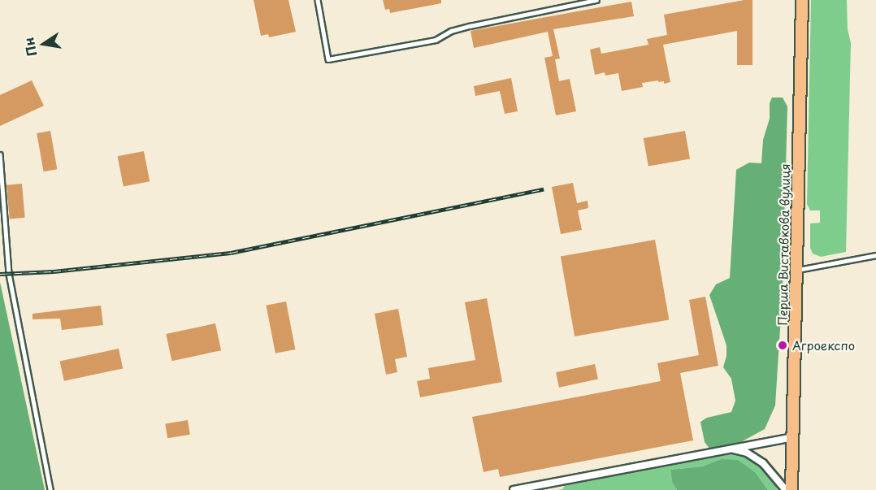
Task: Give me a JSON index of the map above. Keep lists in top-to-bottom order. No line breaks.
{"streets":{"main road":["Перша Виставкова вулиця"]},"places":["Агроекспо"],"north":"left"}
